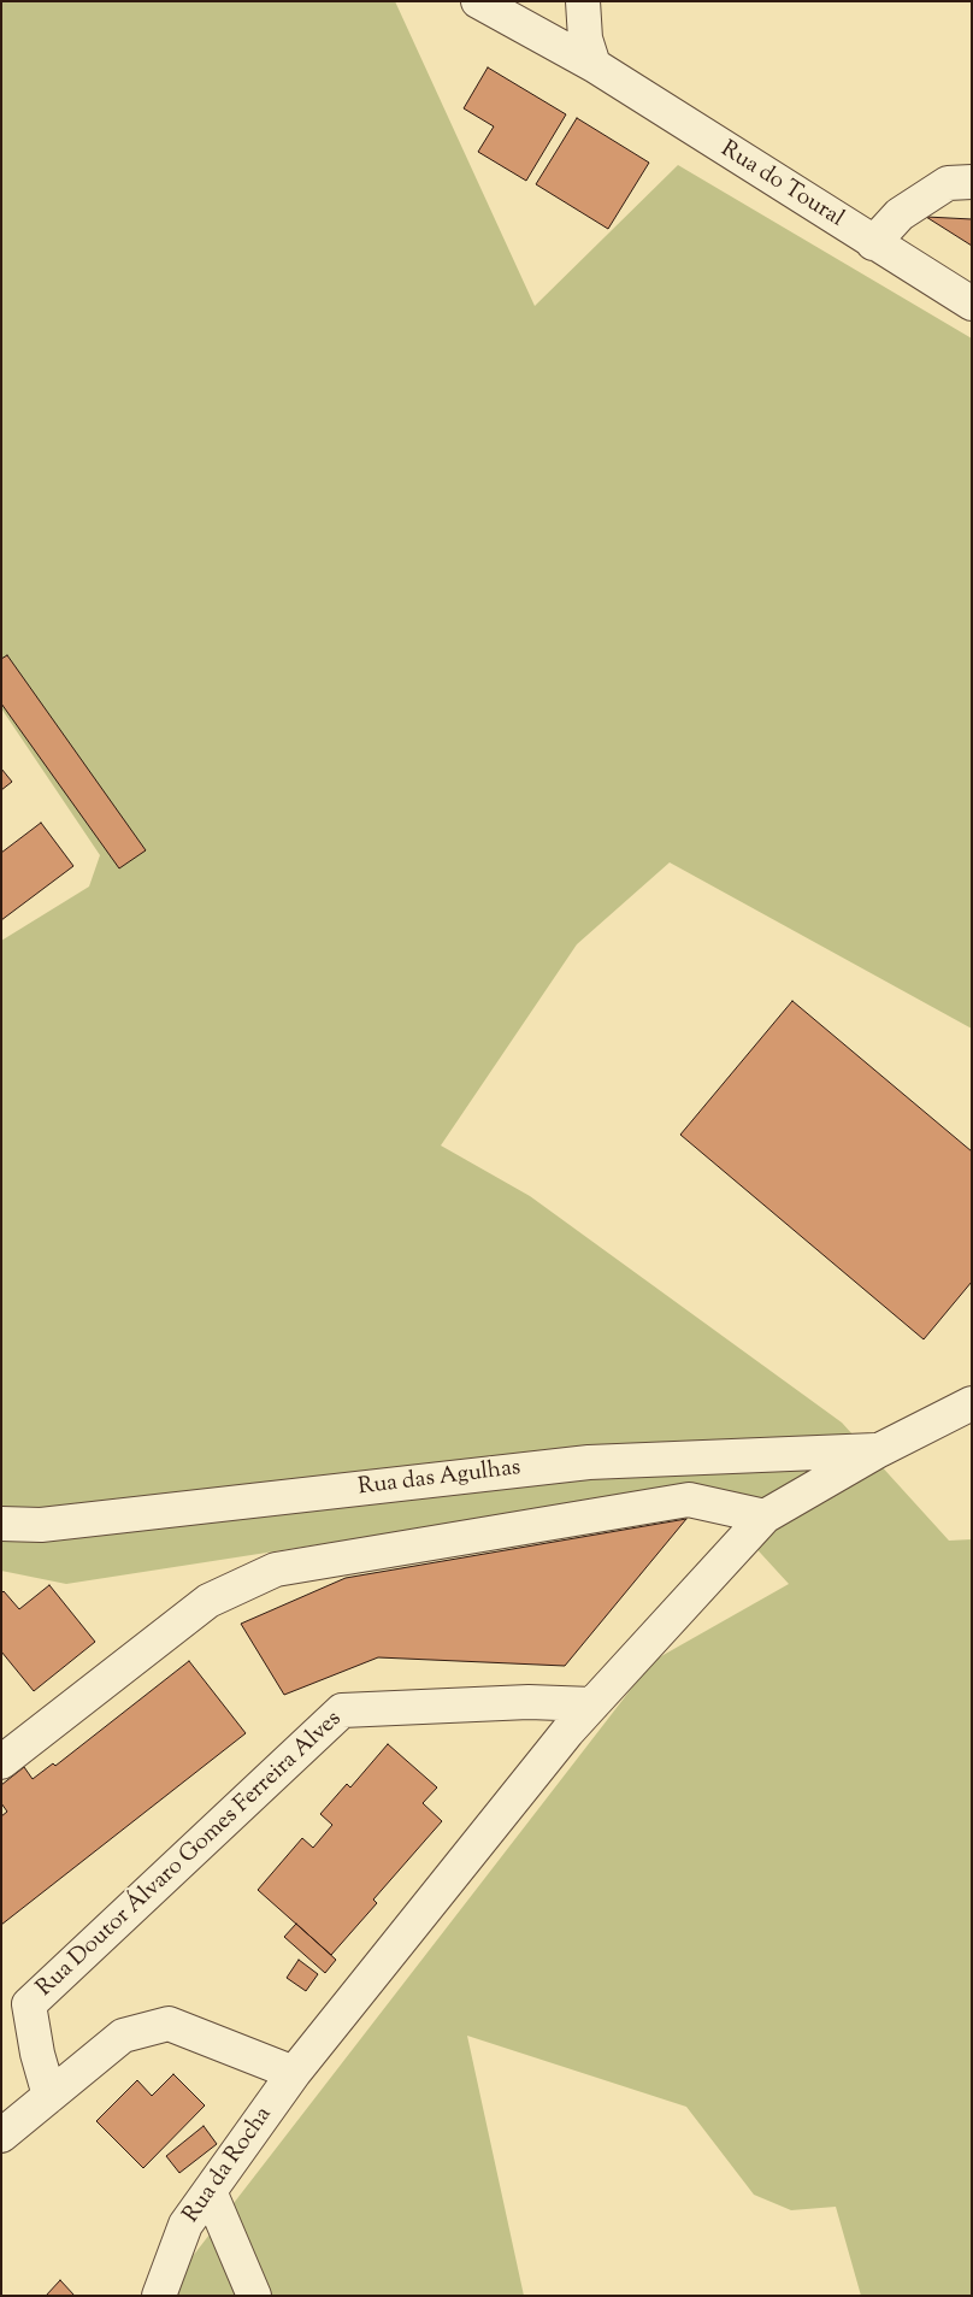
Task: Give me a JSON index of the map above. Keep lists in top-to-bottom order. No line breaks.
{"streets":{"street":["Rua do Toural","Rua das Agulhas","Rua Doutor Álvaro Gomes Ferreira Alves","Rua da Rocha"]}}
